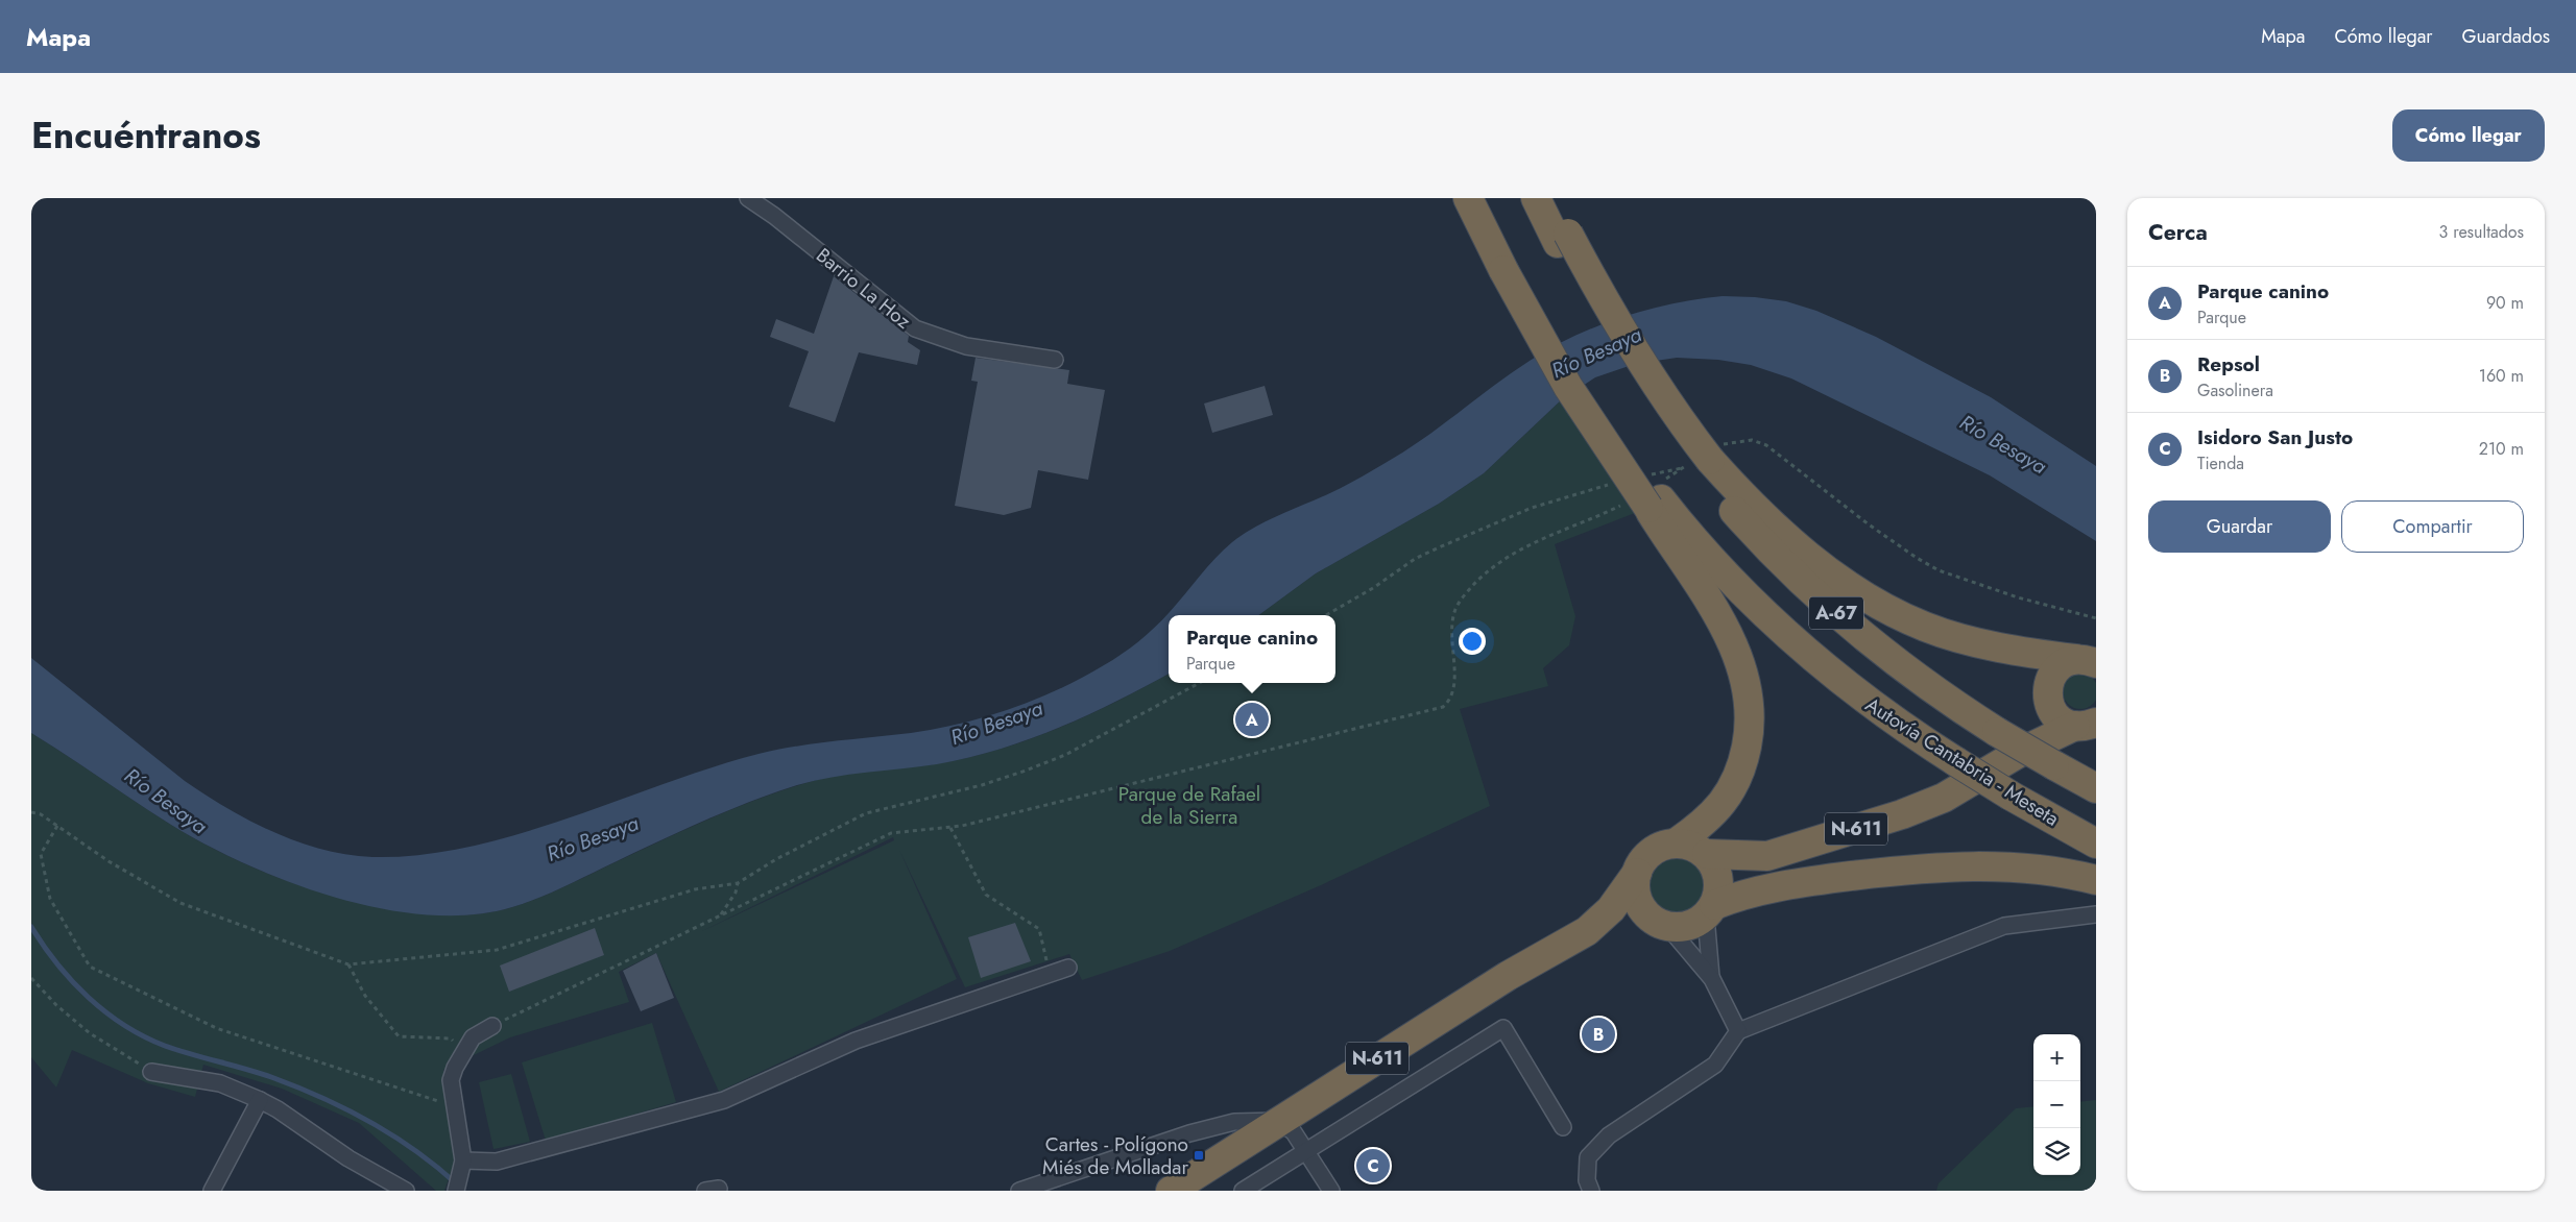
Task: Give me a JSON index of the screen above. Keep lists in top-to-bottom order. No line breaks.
{"streets":{"highway":["A-67","Autovía Cantabria - Meseta","N-611"],"street":["Barrio La Hoz"]},"water":["Río Besaya"],"parks":["Parque de Rafael de la Sierra"],"places":{"transit":["Cartes - Polígono Miés de Molladar"]},"page":{"header":"Mapa","nav":["Mapa","Cómo llegar","Guardados"],"title":"Encuéntranos","buttons":["Cómo llegar",["Guardar","Compartir"]],"heading":["Cerca","3 resultados"],"list":[{"mark":"A","name":"Parque canino","note":"Parque","value":"90 m"},{"mark":"B","name":"Repsol","note":"Gasolinera","value":"160 m"},{"mark":"C","name":"Isidoro San Justo","note":"Tienda","value":"210 m"}],"popup":["Parque canino","Parque"],"pins":["A","B","C"],"map_buttons":["+","−"]}}
